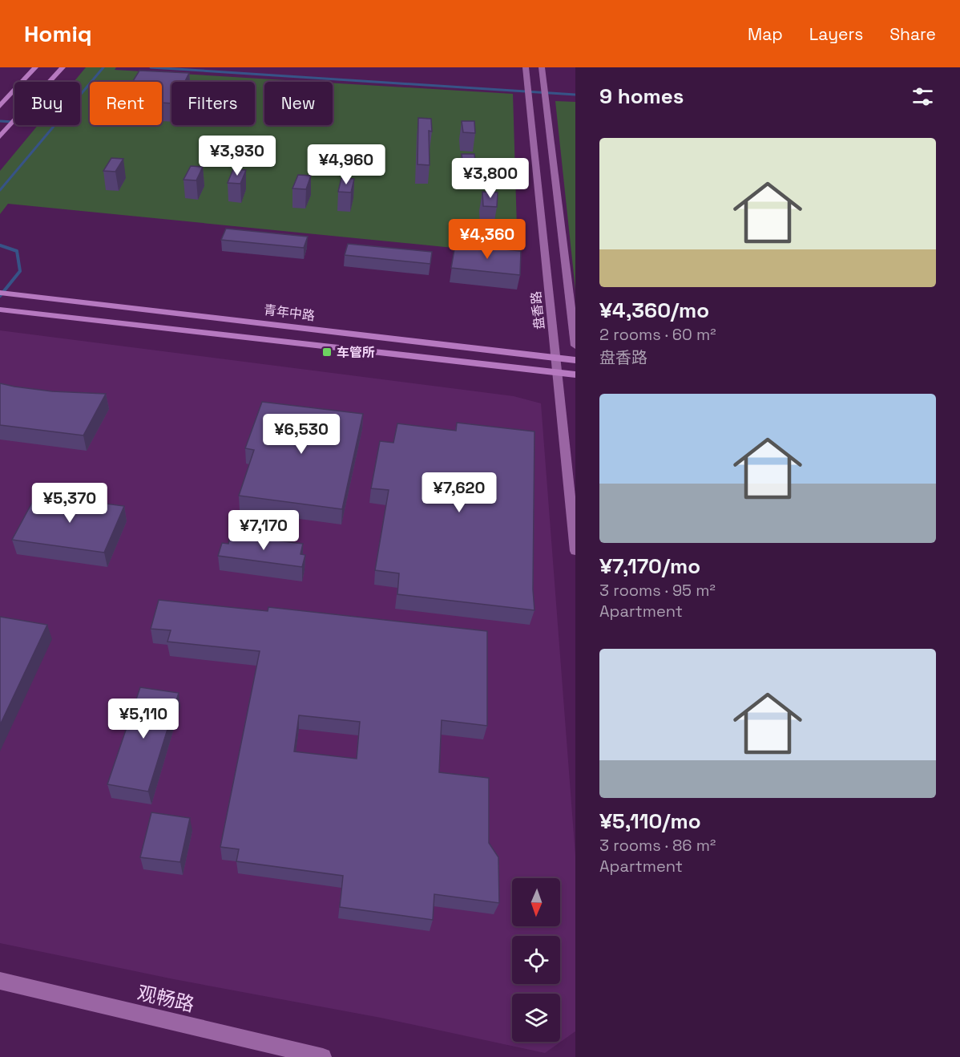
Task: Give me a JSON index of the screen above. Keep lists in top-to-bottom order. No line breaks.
{"streets":{"main road":["青年中路"],"street":["盘香路","观畅路"]},"crossings":[["盘香路","青年中路"]],"places":{"transit":["车管所"]},"north":"bottom","page":{"header":"Homiq","nav":["Map","Layers","Share"],"heading":"9 homes","chip":["Buy","Rent","Filters","New"],"list":[{"name":"¥4,360/mo","note":"2 rooms · 60 m² · 盘香路"},{"name":"¥7,170/mo","note":"3 rooms · 95 m² · Apartment"},{"name":"¥5,110/mo","note":"3 rooms · 86 m² · Apartment"}],"price":["¥3,930","¥4,960","¥3,800","¥4,360","¥6,530","¥7,620","¥5,370","¥7,170","¥5,110"]}}
